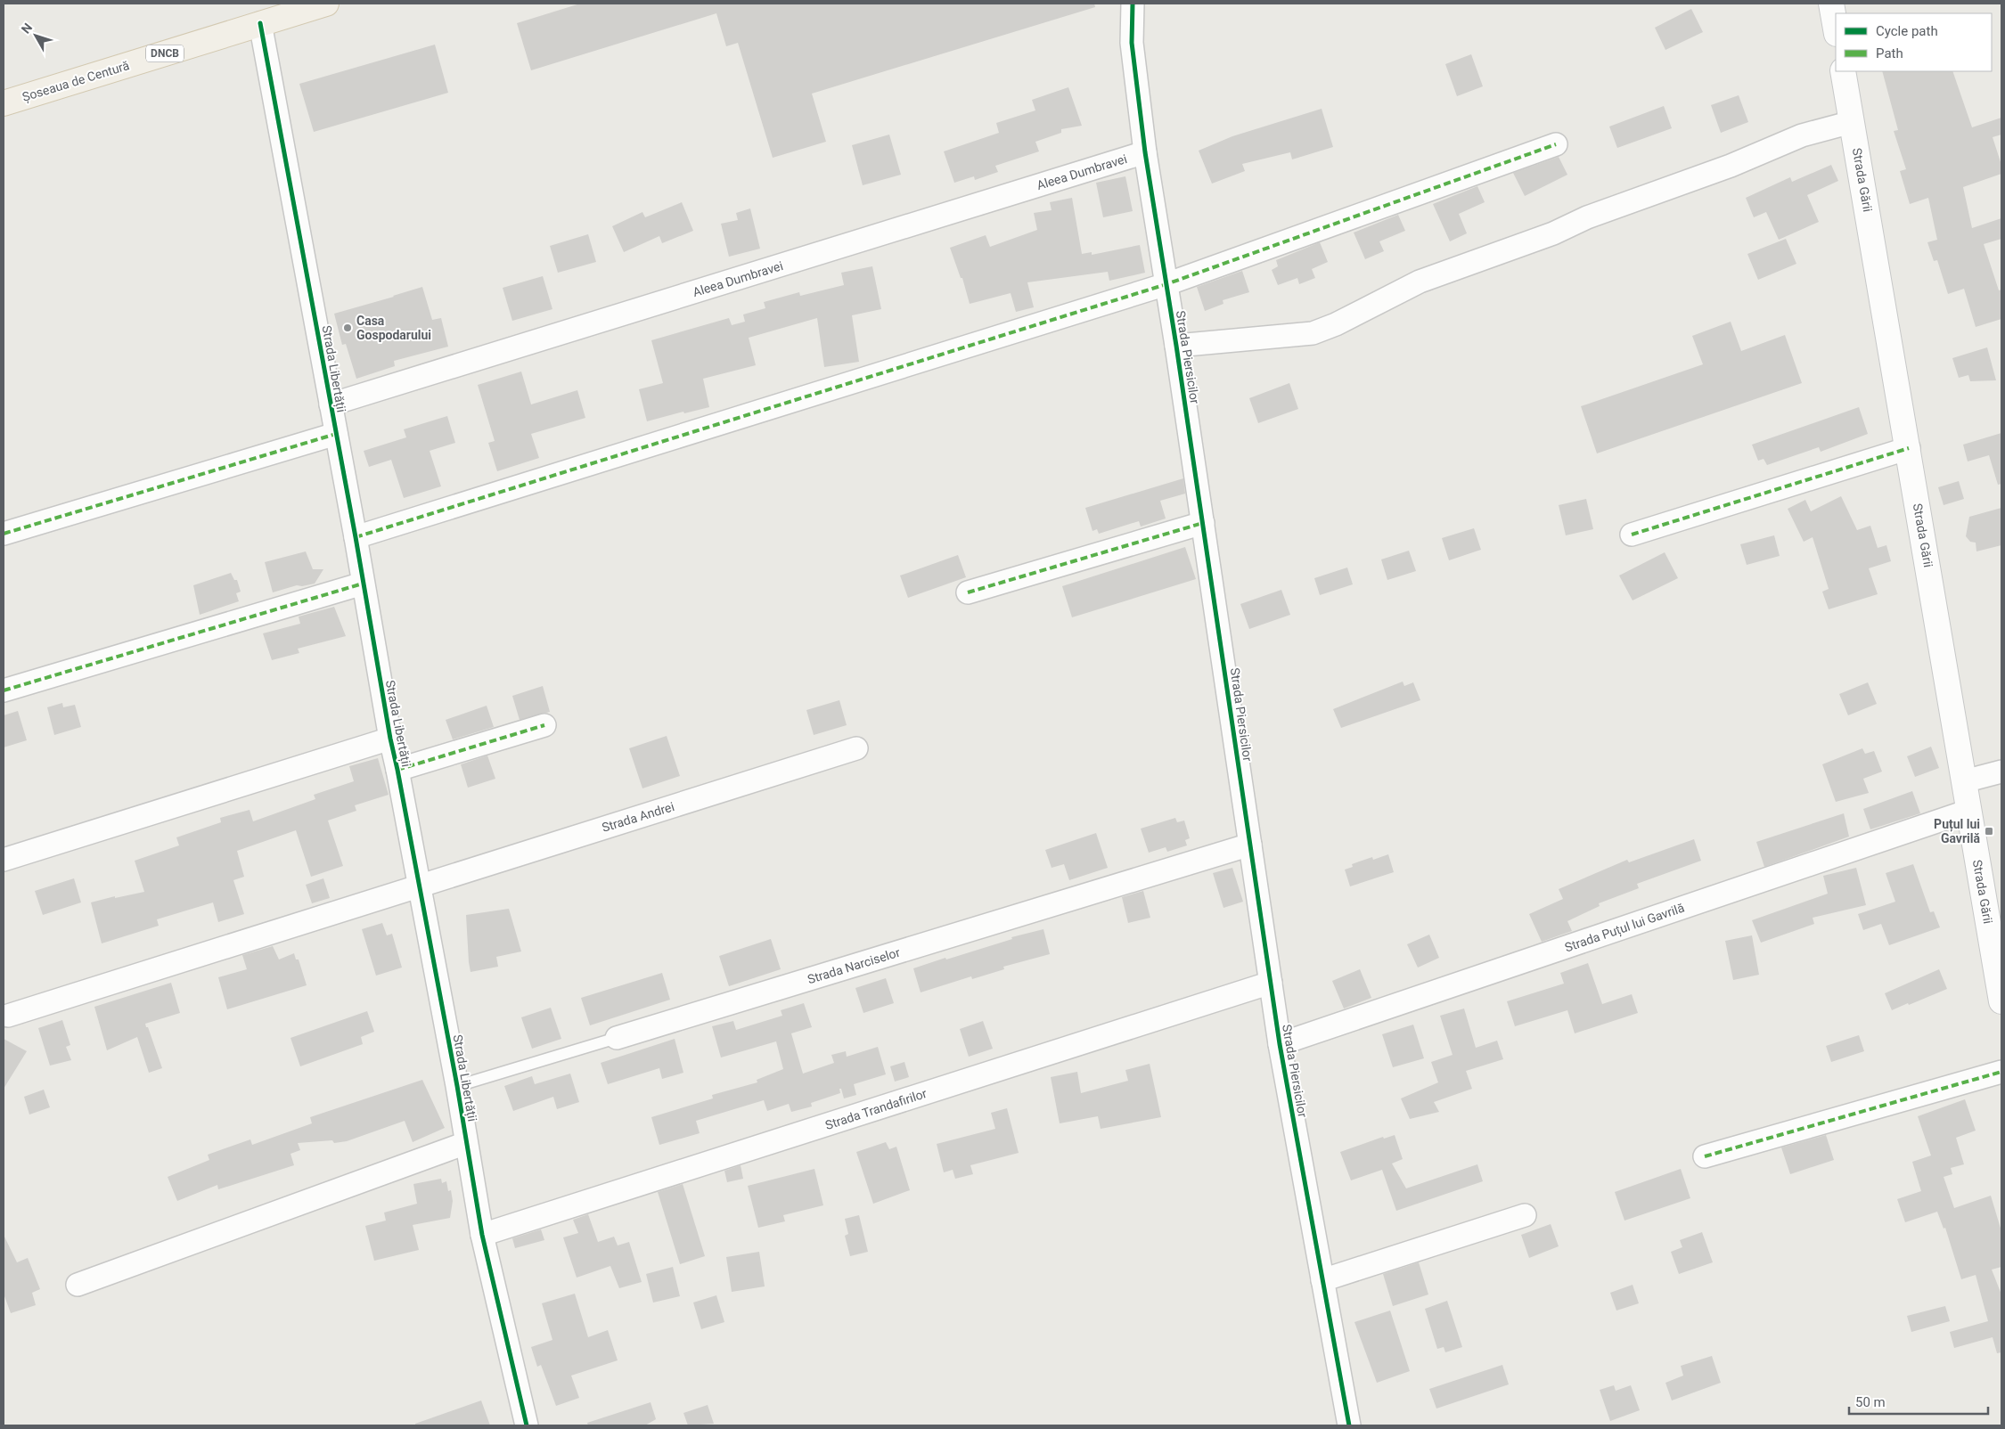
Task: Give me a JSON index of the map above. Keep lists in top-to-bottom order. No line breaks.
{"streets":{"main road":["DNCB","Șoseaua de Centură","Strada Gării"],"street":["Aleea Dumbravei","Strada Piersicilor","Strada Libertății","Strada Andrei","Strada Puțul lui Gavrilă","Strada Narciselor","Strada Trandafirilor"]},"crossings":[["Șoseaua de Centură","Strada Libertății"],["Aleea Dumbravei","Strada Piersicilor"],["Aleea Dumbravei","Strada Libertății"],["Strada Gării","Strada Puțul lui Gavrilă"],["Strada Piersicilor","Strada Puțul lui Gavrilă"],["Strada Piersicilor","Strada Narciselor"],["Strada Piersicilor","Strada Trandafirilor"],["Strada Libertății","Strada Andrei"],["Strada Libertății","Strada Narciselor"],["Strada Libertății","Strada Trandafirilor"]],"places":{"other":["Casa Gospodarului"],"transit":["Puțul lui Gavrilă"]},"legend":["Cycle path","Path"],"scale_bar":"50 m","north":"top left"}
